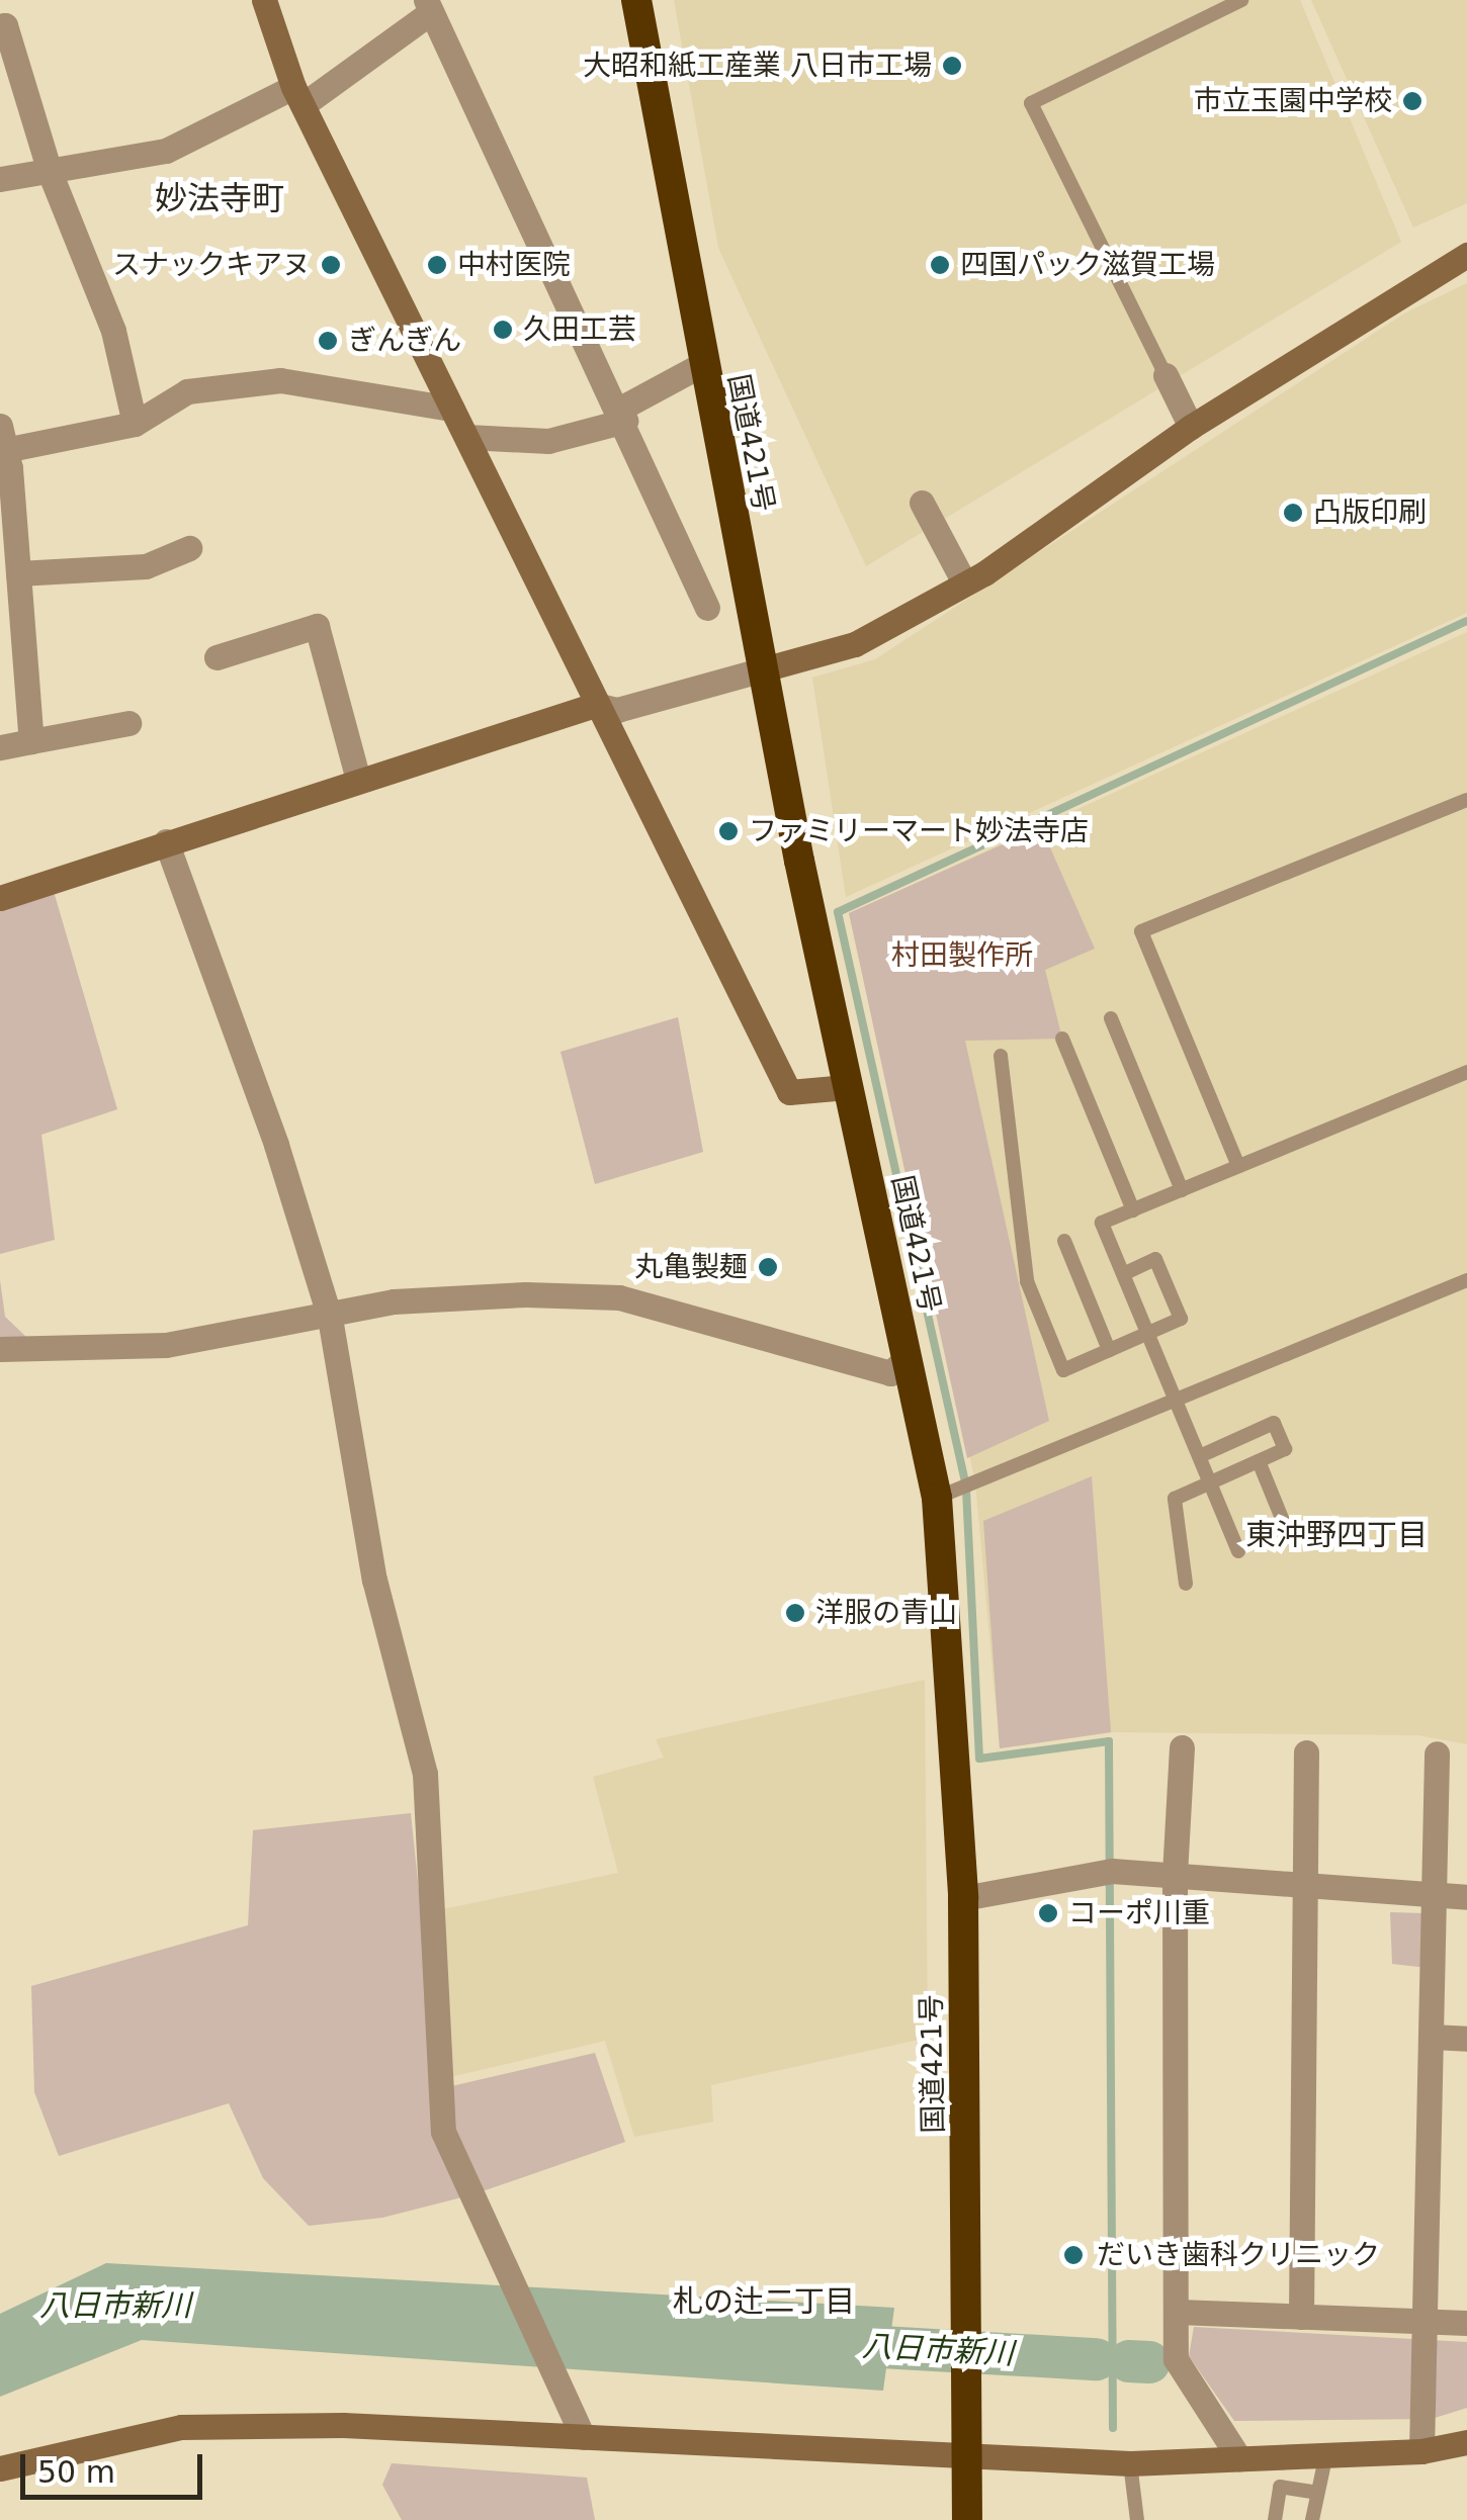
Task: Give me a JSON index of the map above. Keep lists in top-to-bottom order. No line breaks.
{"streets":{"highway":["国道421号"]},"districts":["妙法寺町","東沖野四丁目","札の辻二丁目"],"water":["八日市新川"],"parks":["村田製作所"],"places":["大昭和紙工産業 八日市工場","市立玉園中学校","スナックキアヌ","中村医院","四国パック滋賀工場","久田工芸","ぎんぎん","凸版印刷","ファミリーマート妙法寺店","丸亀製麺","洋服の青山","コーポ川重","だいき歯科クリニック"],"scale_bar":"50 m"}
